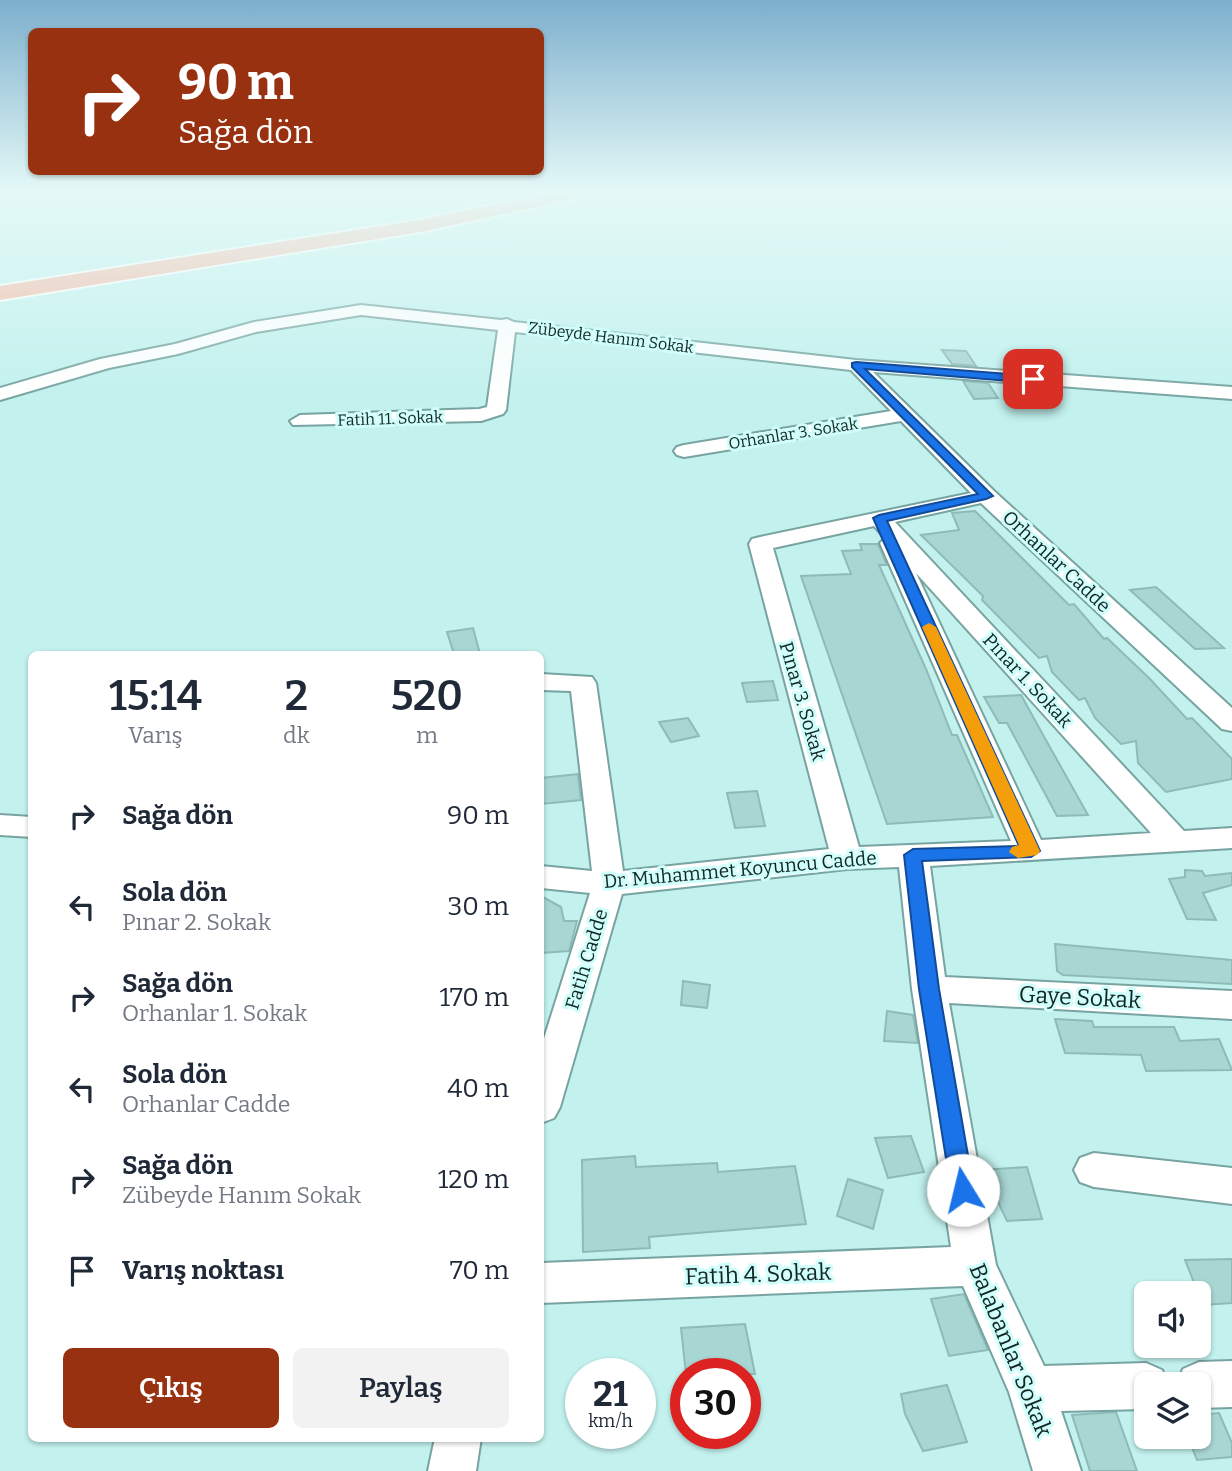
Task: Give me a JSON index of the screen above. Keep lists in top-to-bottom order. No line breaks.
{"streets":{"street":["Zübeyde Hanım Sokak","Fatih 11. Sokak","Orhanlar 3. Sokak","Orhanlar Cadde","Pınar 1. Sokak","Pınar 3. Sokak","Dr. Muhammet Koyuncu Cadde","Fatih Cadde","Gaye Sokak","Fatih 4. Sokak","Balabanlar Sokak"]},"crossings":[["Zübeyde Hanım Sokak","Fatih 11. Sokak"],["Zübeyde Hanım Sokak","Orhanlar Cadde"],["Orhanlar 3. Sokak","Orhanlar Cadde"],["Pınar 1. Sokak","Pınar 3. Sokak"],["Pınar 1. Sokak","Dr. Muhammet Koyuncu Cadde"],["Pınar 3. Sokak","Dr. Muhammet Koyuncu Cadde"],["Dr. Muhammet Koyuncu Cadde","Fatih Cadde"],["Dr. Muhammet Koyuncu Cadde","Balabanlar Sokak"],["Gaye Sokak","Balabanlar Sokak"],["Fatih 4. Sokak","Balabanlar Sokak"]],"page":{"turn":["90 m","Sağa dön"],"eta":["15:14","Varış","2","dk","520","m"],"list":[{"name":"Sağa dön","value":"90 m"},{"name":"Sola dön","note":"Pınar 2. Sokak","value":"30 m"},{"name":"Sağa dön","note":"Orhanlar 1. Sokak","value":"170 m"},{"name":"Sola dön","note":"Orhanlar Cadde","value":"40 m"},{"name":"Sağa dön","note":"Zübeyde Hanım Sokak","value":"120 m"},{"name":"Varış noktası","value":"70 m"}],"buttons":["Çıkış","Paylaş"],"speed":"21 km/h","limit":"30"}}
